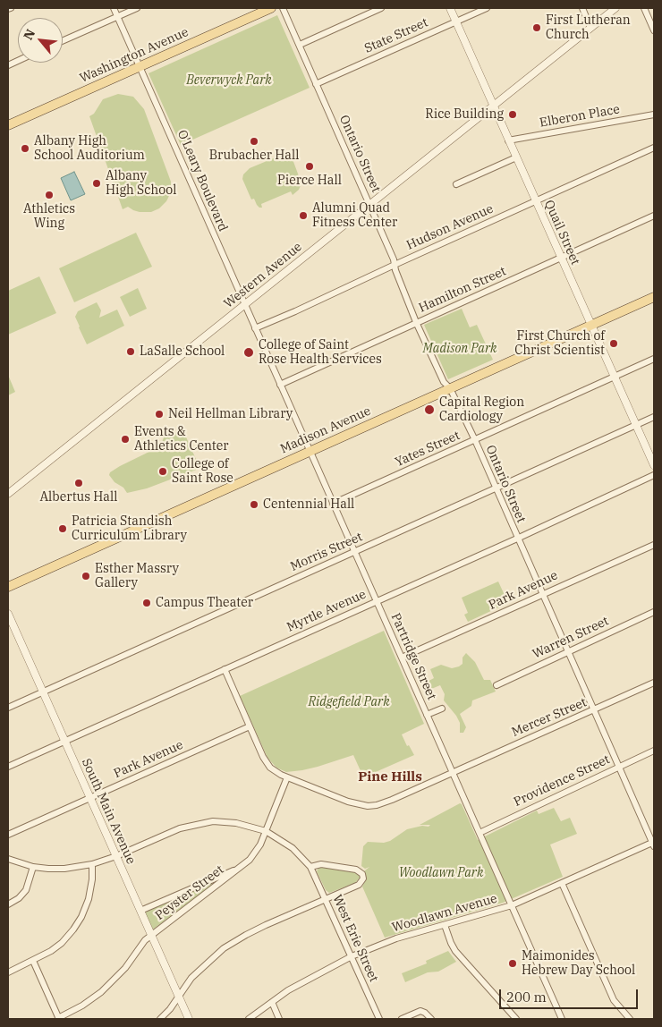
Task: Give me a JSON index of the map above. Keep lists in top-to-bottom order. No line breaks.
{"streets":{"main road":["Washington Avenue","Madison Avenue"],"street":["State Street","Elberon Place","Ontario Street","O'Leary Boulevard","Hudson Avenue","Quail Street","Western Avenue","Hamilton Street","Yates Street","Morris Street","Park Avenue","Myrtle Avenue","Warren Street","Partridge Street","Mercer Street","Providence Street","South Main Avenue","Peyster Street","Woodlawn Avenue","West Erie Street"]},"crossings":[["State Street","Ontario Street"],["State Street","Quail Street"],["Washington Avenue","O'Leary Boulevard"],["Elberon Place","Quail Street"],["Ontario Street","Hudson Avenue"],["Ontario Street","Western Avenue"],["Ontario Street","Hamilton Street"],["Ontario Street","Madison Avenue"],["Ontario Street","Yates Street"],["Ontario Street","Morris Street"],["Ontario Street","Park Avenue"],["Ontario Street","Myrtle Avenue"],["Ontario Street","Warren Street"],["Ontario Street","Mercer Street"],["Ontario Street","Providence Street"],["Ontario Street","Woodlawn Avenue"],["O'Leary Boulevard","Western Avenue"],["O'Leary Boulevard","Partridge Street"],["Hudson Avenue","Quail Street"],["Hudson Avenue","Partridge Street"],["Quail Street","Western Avenue"],["Quail Street","Hamilton Street"],["Quail Street","Madison Avenue"],["Quail Street","Yates Street"],["Quail Street","Morris Street"],["Western Avenue","Partridge Street"],["Hamilton Street","Partridge Street"],["Madison Avenue","Partridge Street"],["Yates Street","Partridge Street"],["Morris Street","Partridge Street"],["Morris Street","South Main Avenue"],["Park Avenue","Partridge Street"],["Park Avenue","Mercer Street"],["Park Avenue","South Main Avenue"],["Myrtle Avenue","Partridge Street"],["Myrtle Avenue","Mercer Street"],["Myrtle Avenue","South Main Avenue"],["Partridge Street","Mercer Street"],["Partridge Street","Providence Street"],["Partridge Street","Woodlawn Avenue"],["Mercer Street","Peyster Street"],["South Main Avenue","Peyster Street"],["South Main Avenue","West Erie Street"],["Peyster Street","West Erie Street"],["Woodlawn Avenue","West Erie Street"]],"districts":["Pine Hills"],"parks":["Beverwyck Park","Madison Park","Ridgefield Park","Woodlawn Park"],"places":["First Lutheran Church","Rice Building","Brubacher Hall","Albany High School Auditorium","Pierce Hall","Albany High School","Athletics Wing","Alumni Quad Fitness Center","First Church of Christ Scientist","LaSalle School","College of Saint Rose Health Services","Capital Region Cardiology","Neil Hellman Library","Events & Athletics Center","College of Saint Rose","Albertus Hall","Centennial Hall","Patricia Standish Curriculum Library","Esther Massry Gallery","Campus Theater","Maimonides Hebrew Day School"],"scale_bar":"200 m","north":"top left"}
